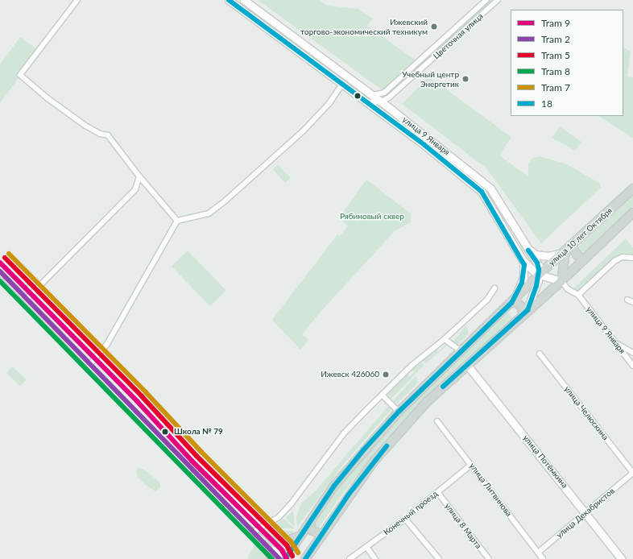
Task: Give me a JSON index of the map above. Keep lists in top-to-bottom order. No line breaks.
{"streets":{"main road":["улица 9 Января","улица 10 лет Октября","улица Потёмкина"],"street":["Цветочная улица","улица Челюскина","улица Литвинова","Конечный проезд","улица Декабристов","улица 8 Марта"]},"crossings":[["Цветочная улица","улица 9 Января"],["улица 9 Января","улица 10 лет Октября"],["улица Челюскина","улица Декабристов"],["улица Потёмкина","улица Декабристов"],["улица Литвинова","Конечный проезд"],["улица Литвинова","улица Декабристов"],["Конечный проезд","улица 8 Марта"]],"parks":["Рябиновый сквер"],"places":["Ижевский торгово-экономический техникум","Учебный центр Энергетик","Ижевск 426060","Школа № 79"],"lines":["transit line 18","tram line 7","tram line 5","tram line 9","tram line 2","tram line 8"],"legend":["Tram 9","Tram 2","Tram 5","Tram 8","Tram 7","18"]}
